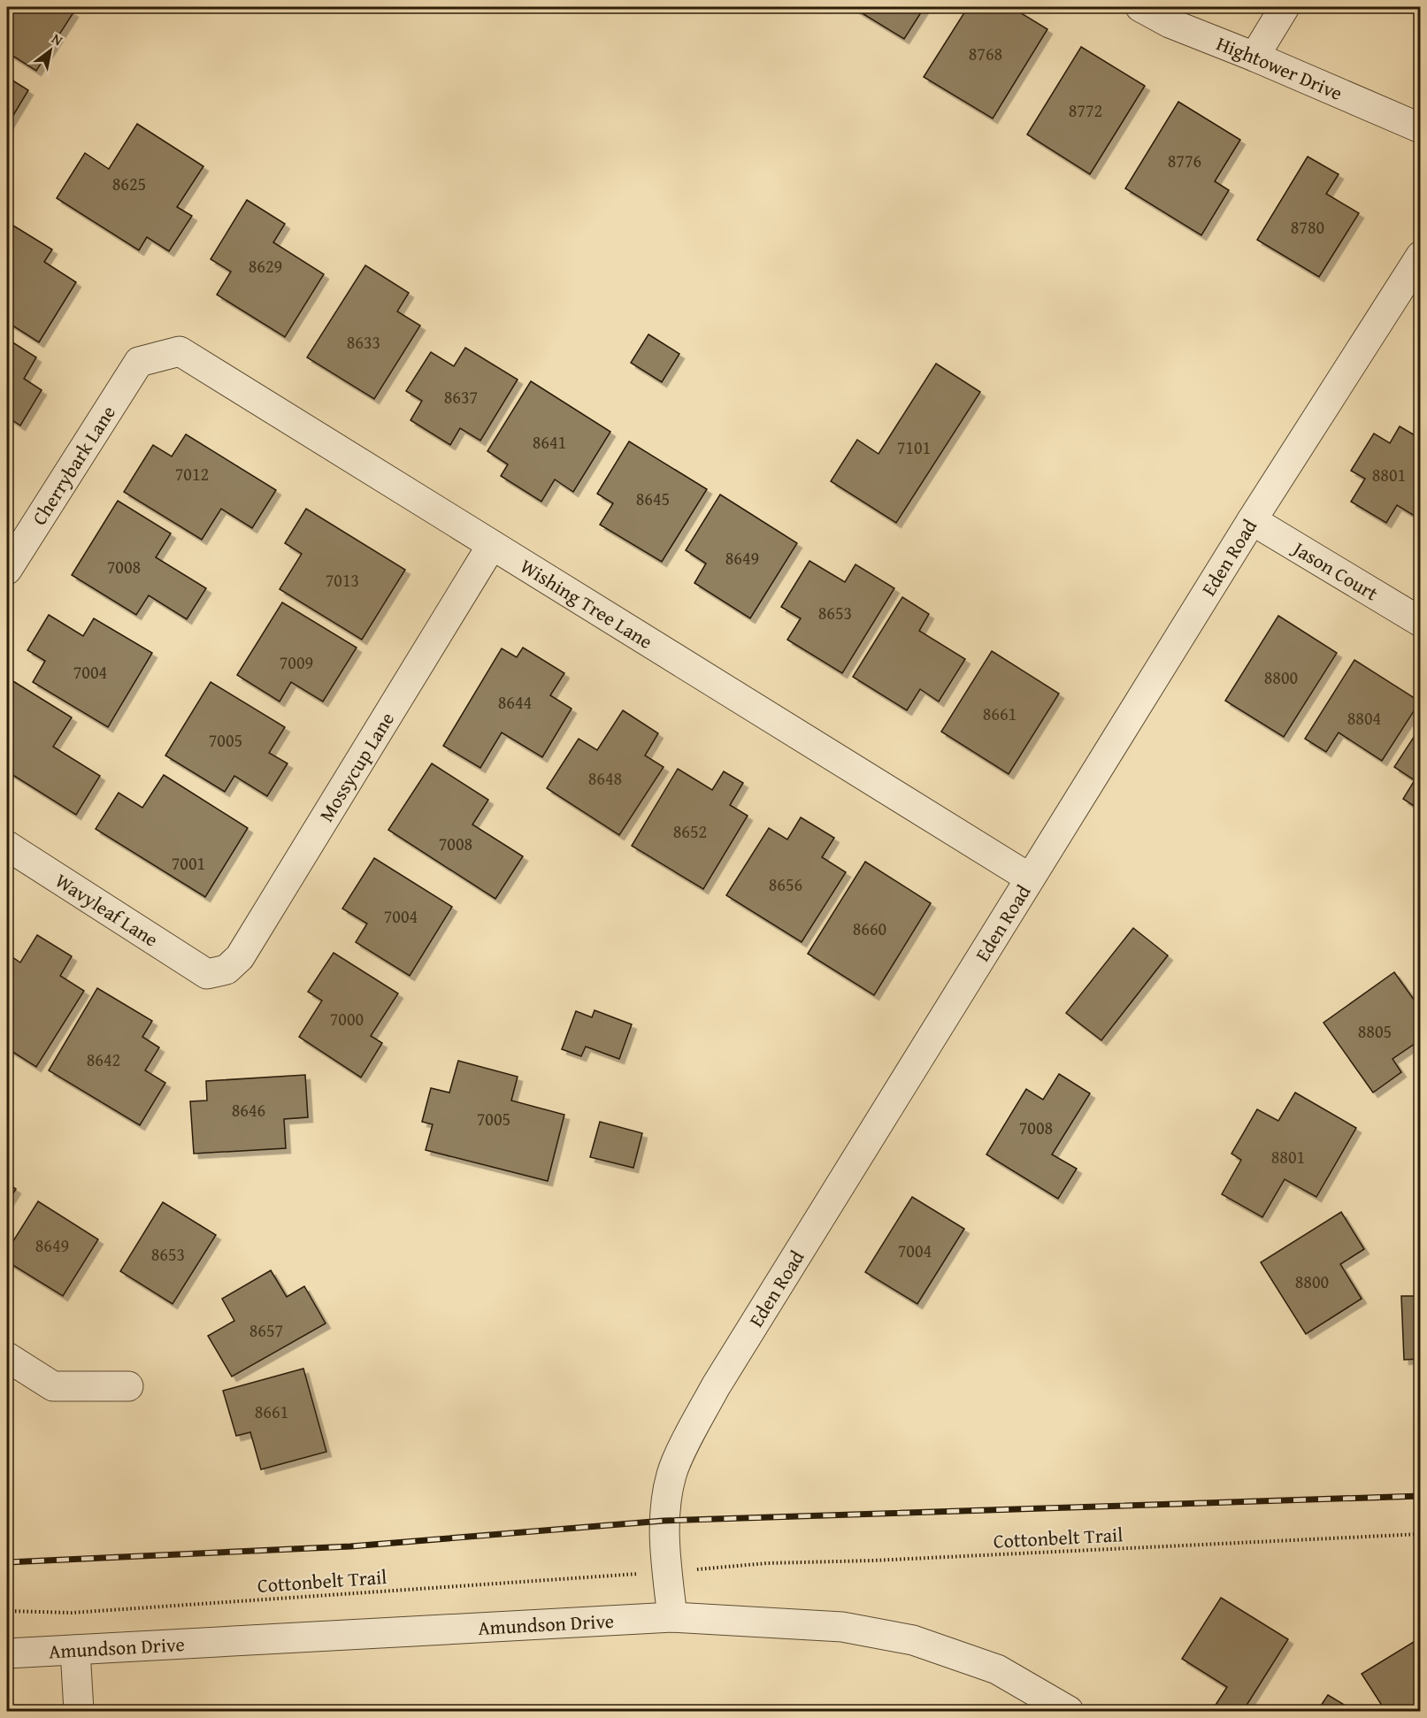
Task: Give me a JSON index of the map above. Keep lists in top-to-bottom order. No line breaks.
{"streets":{"street":["Hightower Drive","Cherrybark Lane","Eden Road","Jason Court","Wishing Tree Lane","Mossycup Lane","Wavyleaf Lane","Amundson Drive"],"path":["Cottonbelt Trail"]},"crossings":[["Cherrybark Lane","Wishing Tree Lane"],["Eden Road","Jason Court"],["Eden Road","Wishing Tree Lane"],["Eden Road","Amundson Drive"],["Wishing Tree Lane","Mossycup Lane"],["Mossycup Lane","Wavyleaf Lane"]],"house_numbers":["8768","8772","8776","8625","8780","8629","8633","8637","8641","7101","7012","8801","8645","8649","7008","7013","8653","7009","7004","8800","8644","8661","8804","7005","8648","8652","7008","7001","8656","7004","8660","7000","8805","8642","8646","7005","7008","8801","8649","7004","8653","8800","8657","8661"],"north":"top right"}
